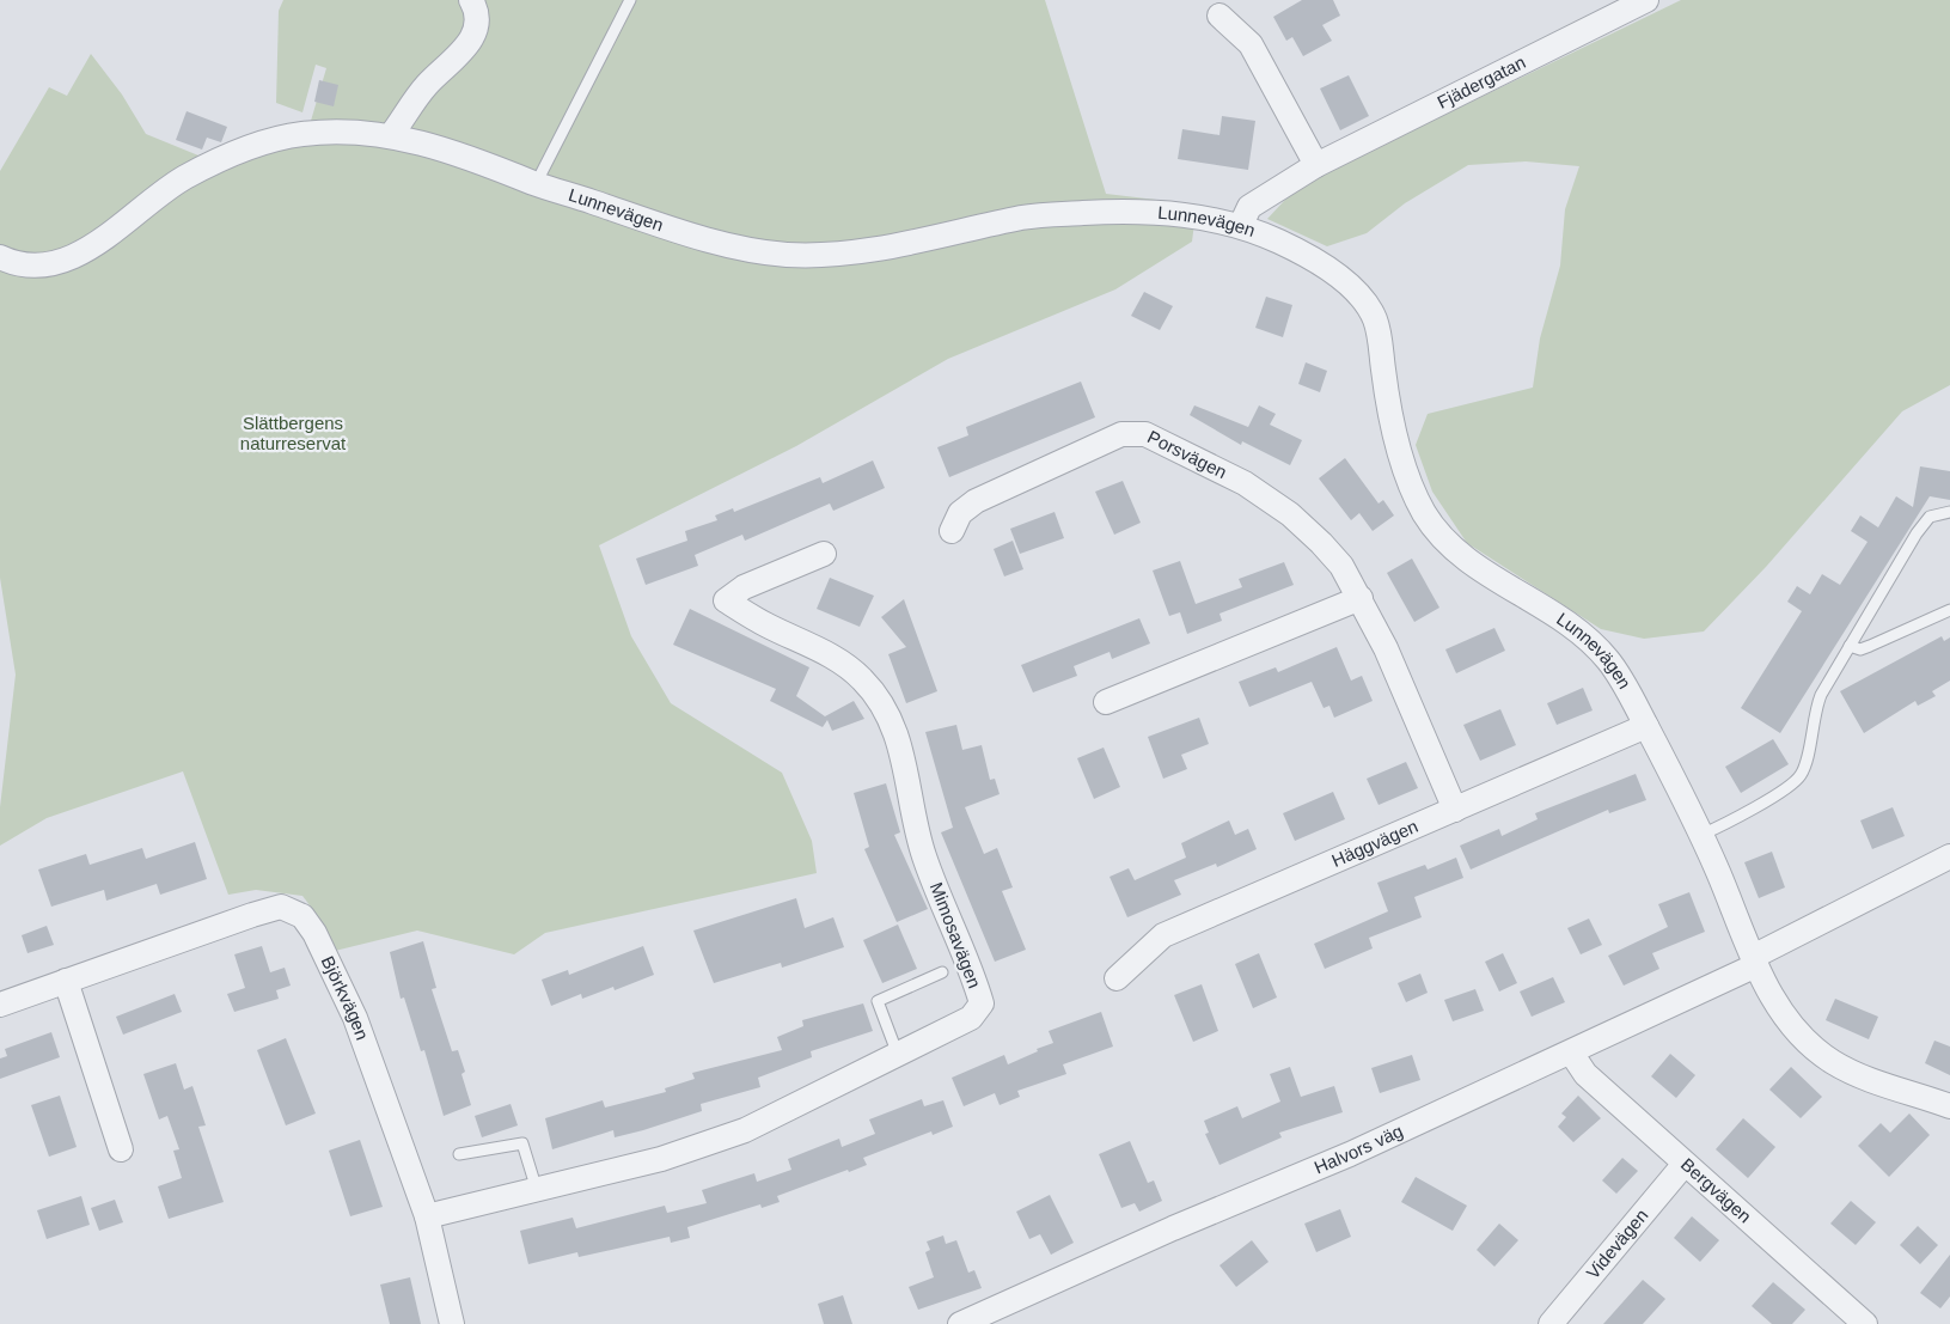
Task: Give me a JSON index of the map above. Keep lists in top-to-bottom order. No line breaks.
{"streets":{"street":["Fjädergatan","Lunnevägen","Porsvägen","Häggvägen","Mimosavägen","Björkvägen","Halvors väg","Bergvägen","Videvägen"]},"crossings":[["Fjädergatan","Lunnevägen"],["Lunnevägen","Häggvägen"],["Lunnevägen","Halvors väg"],["Porsvägen","Häggvägen"],["Mimosavägen","Björkvägen"],["Halvors väg","Bergvägen"],["Bergvägen","Videvägen"]],"parks":["Slättbergens naturreservat"]}
